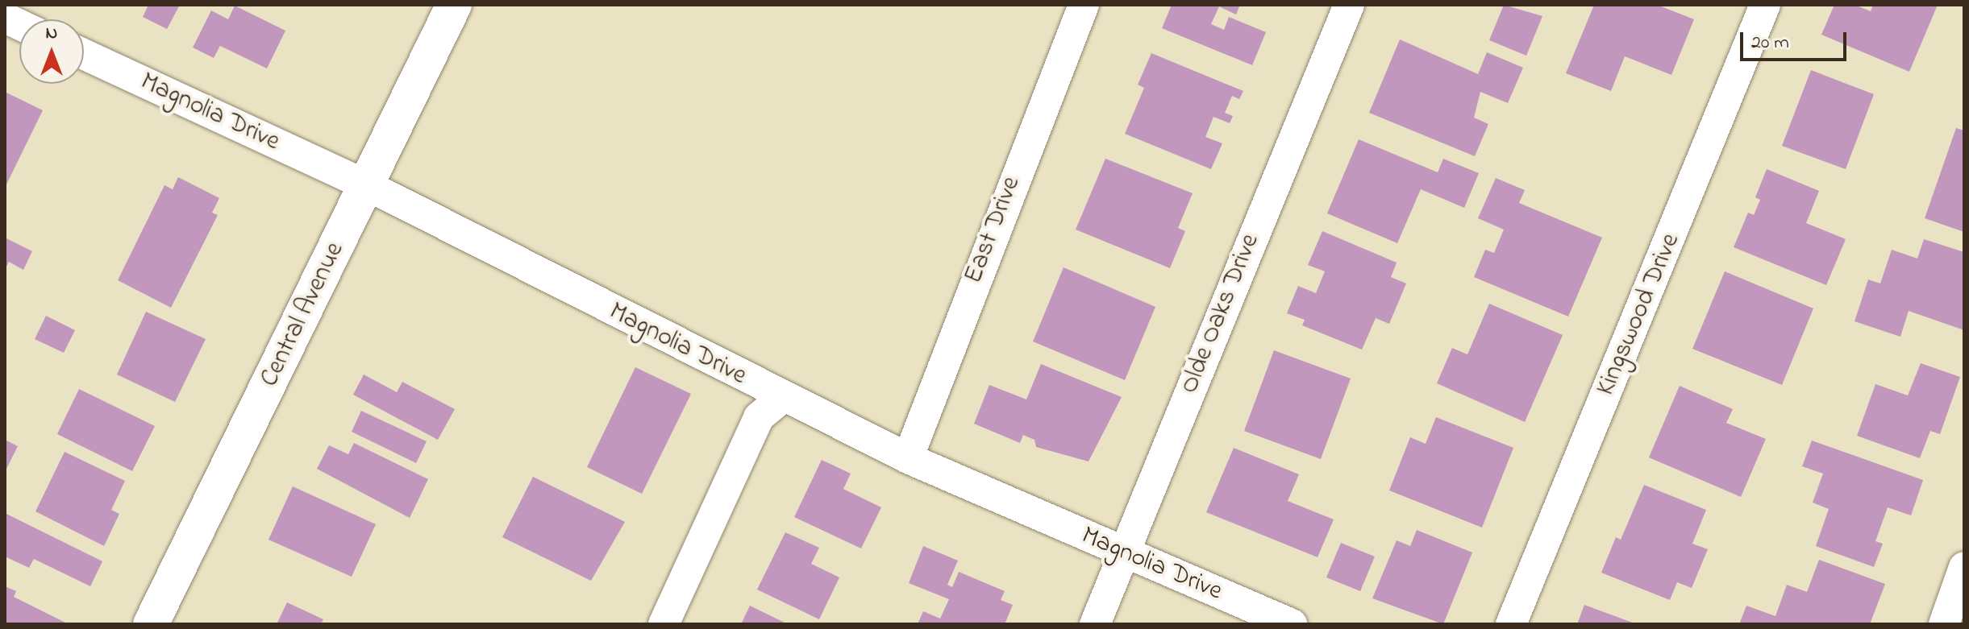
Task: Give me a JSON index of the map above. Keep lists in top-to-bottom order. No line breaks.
{"streets":{"street":["Magnolia Drive","East Drive","Olde Oaks Drive","Central Avenue","Kingswood Drive"]},"crossings":[["Magnolia Drive","East Drive"],["Magnolia Drive","Olde Oaks Drive"],["Magnolia Drive","Central Avenue"]],"scale_bar":"20 m","north":"top"}
